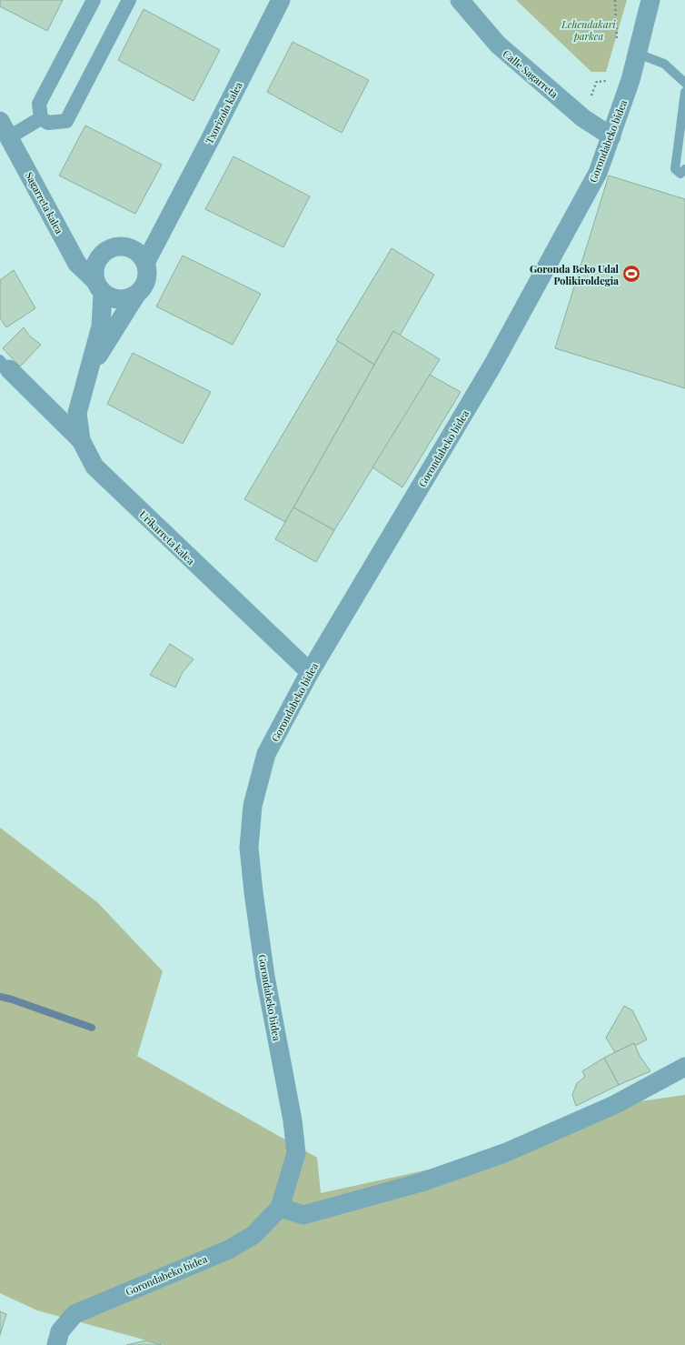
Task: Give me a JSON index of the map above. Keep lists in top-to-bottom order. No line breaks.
{"streets":{"street":["Calle Sagarreta","Txorizolo kalea","Gorondabeko bidea","Sagarreta kalea","Urikarreta kalea"]},"crossings":[["Calle Sagarreta","Gorondabeko bidea"],["Txorizolo kalea","Sagarreta kalea"],["Txorizolo kalea","Urikarreta kalea"],["Gorondabeko bidea","Urikarreta kalea"],["Sagarreta kalea","Urikarreta kalea"]],"parks":["Lehendakari parkea"],"places":{"sports":["Goronda Beko Udal Polikiroldegia"]}}
